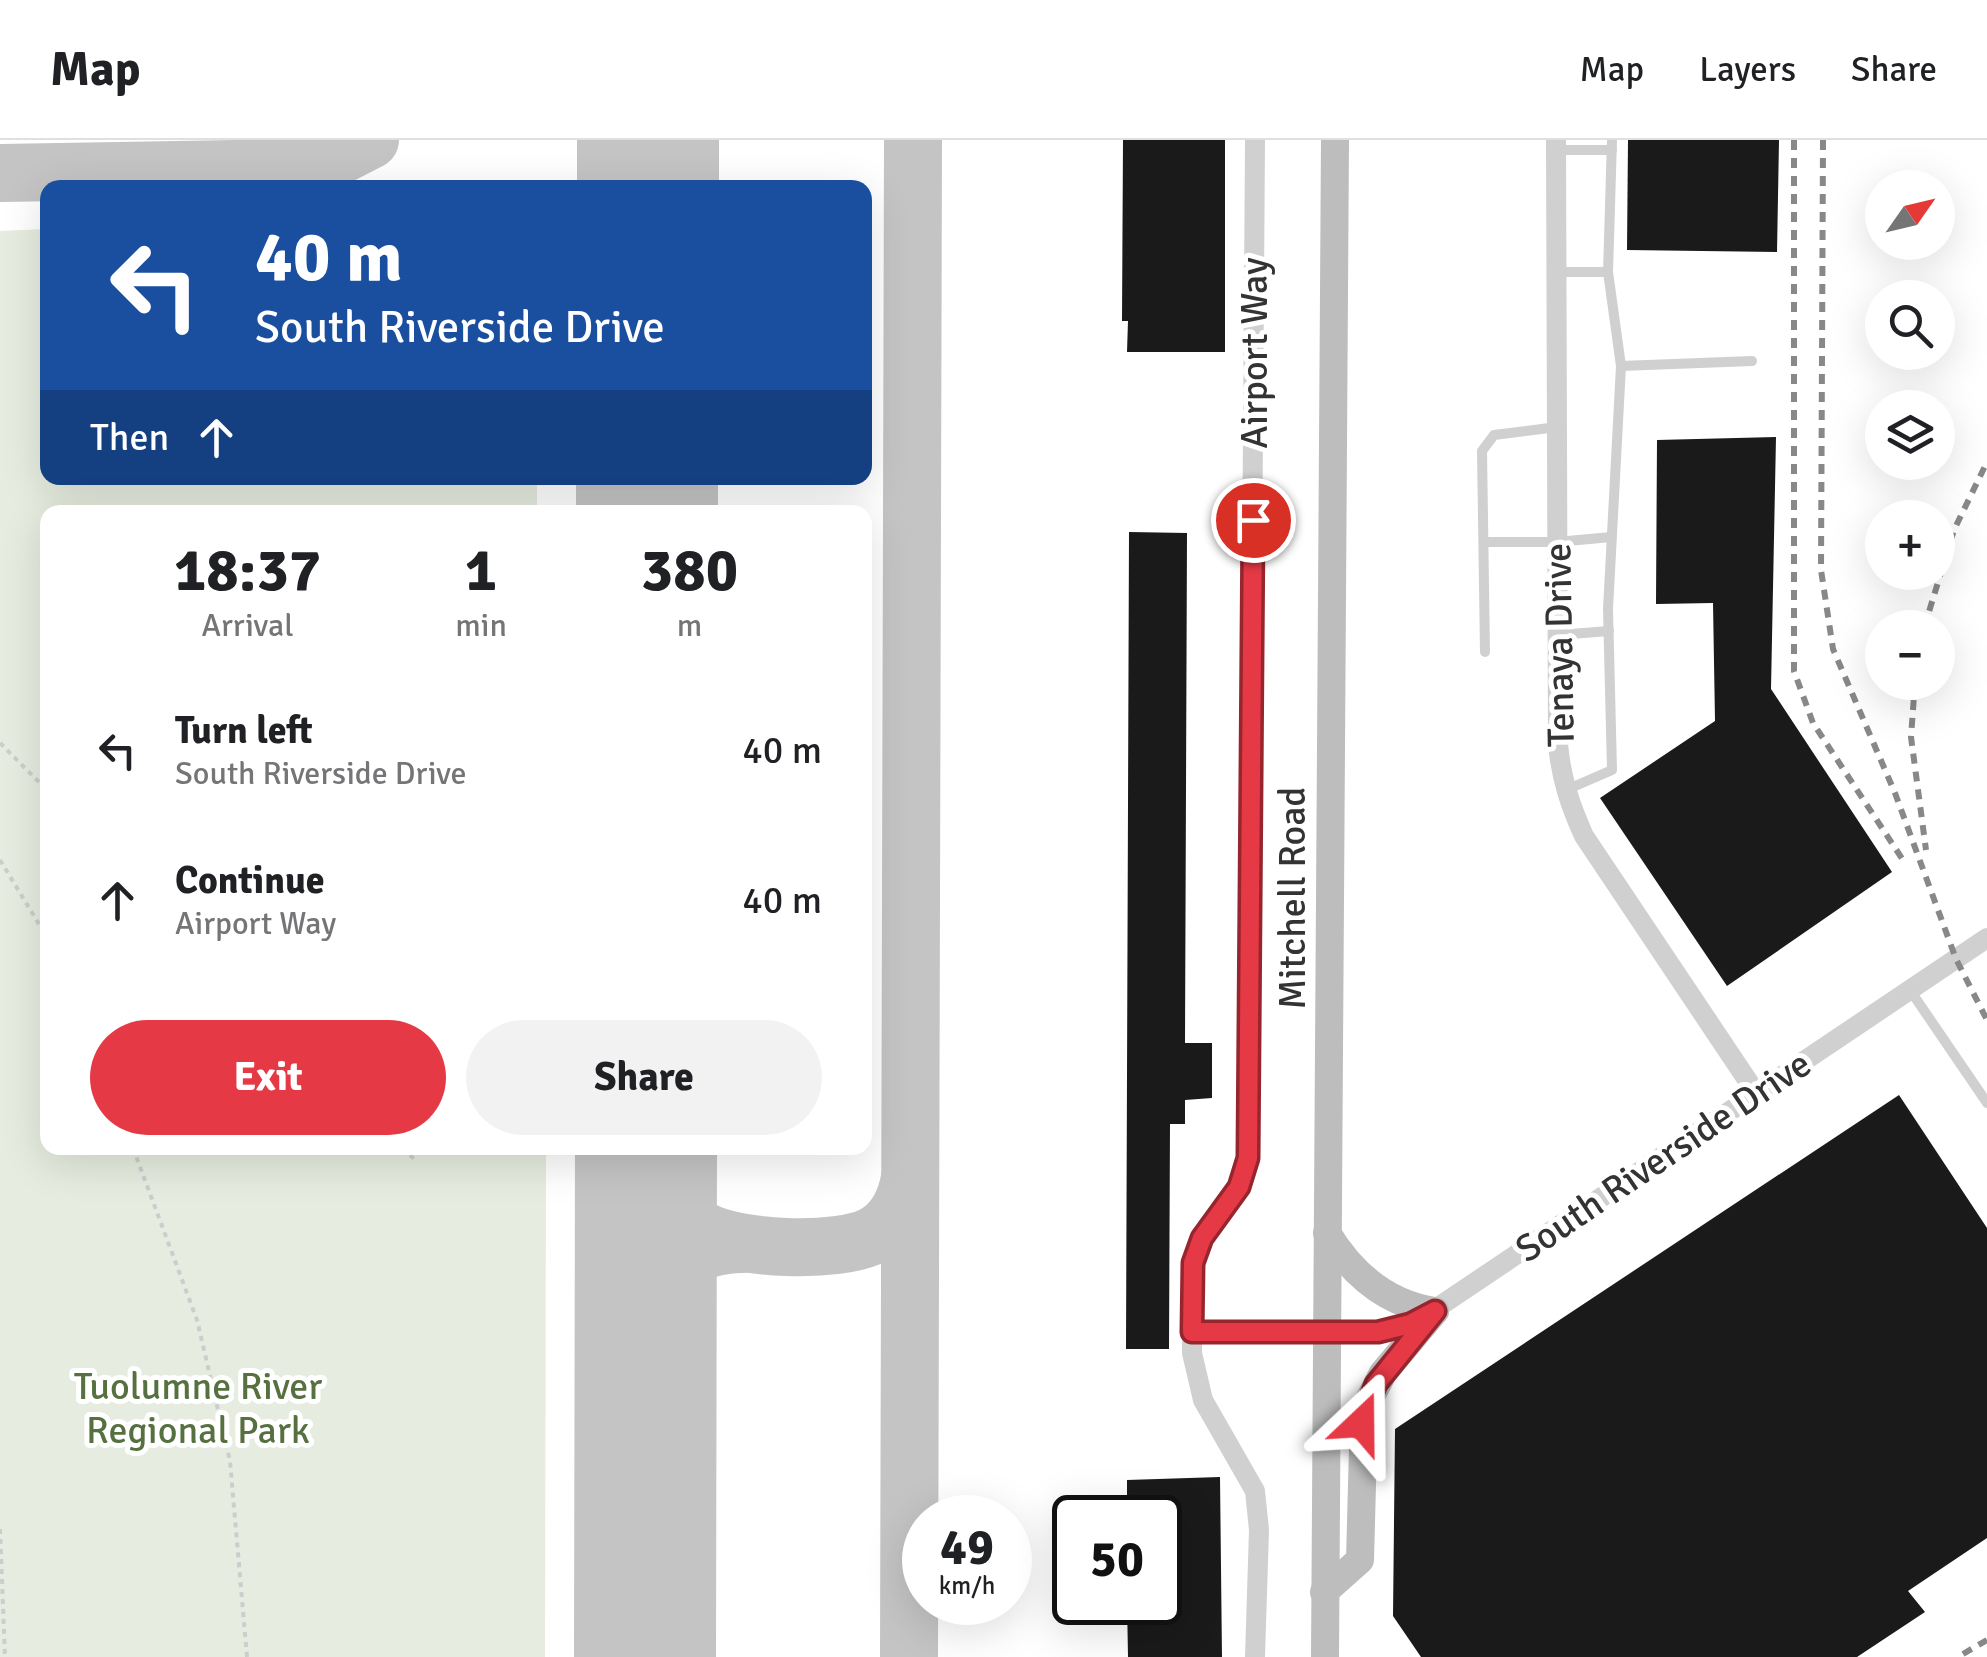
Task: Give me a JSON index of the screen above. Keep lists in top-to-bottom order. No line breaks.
{"streets":{"main road":["Mitchell Road"],"street":["Airport Way","Tenaya Drive","South Riverside Drive"]},"crossings":[["Tenaya Drive","South Riverside Drive"],["Mitchell Road","South Riverside Drive"]],"parks":["Tuolumne River Regional Park"],"north":"top right","page":{"header":"Map","nav":["Map","Layers","Share"],"map_buttons":["+","−"],"turn":["40 m","South Riverside Drive"],"then":"Then","eta":["18:37","Arrival","1","min","380","m"],"list":[{"name":"Turn left","note":"South Riverside Drive","value":"40 m"},{"name":"Continue","note":"Airport Way","value":"40 m"}],"buttons":["Exit","Share"],"speed":"49 km/h","limit":"50"}}
